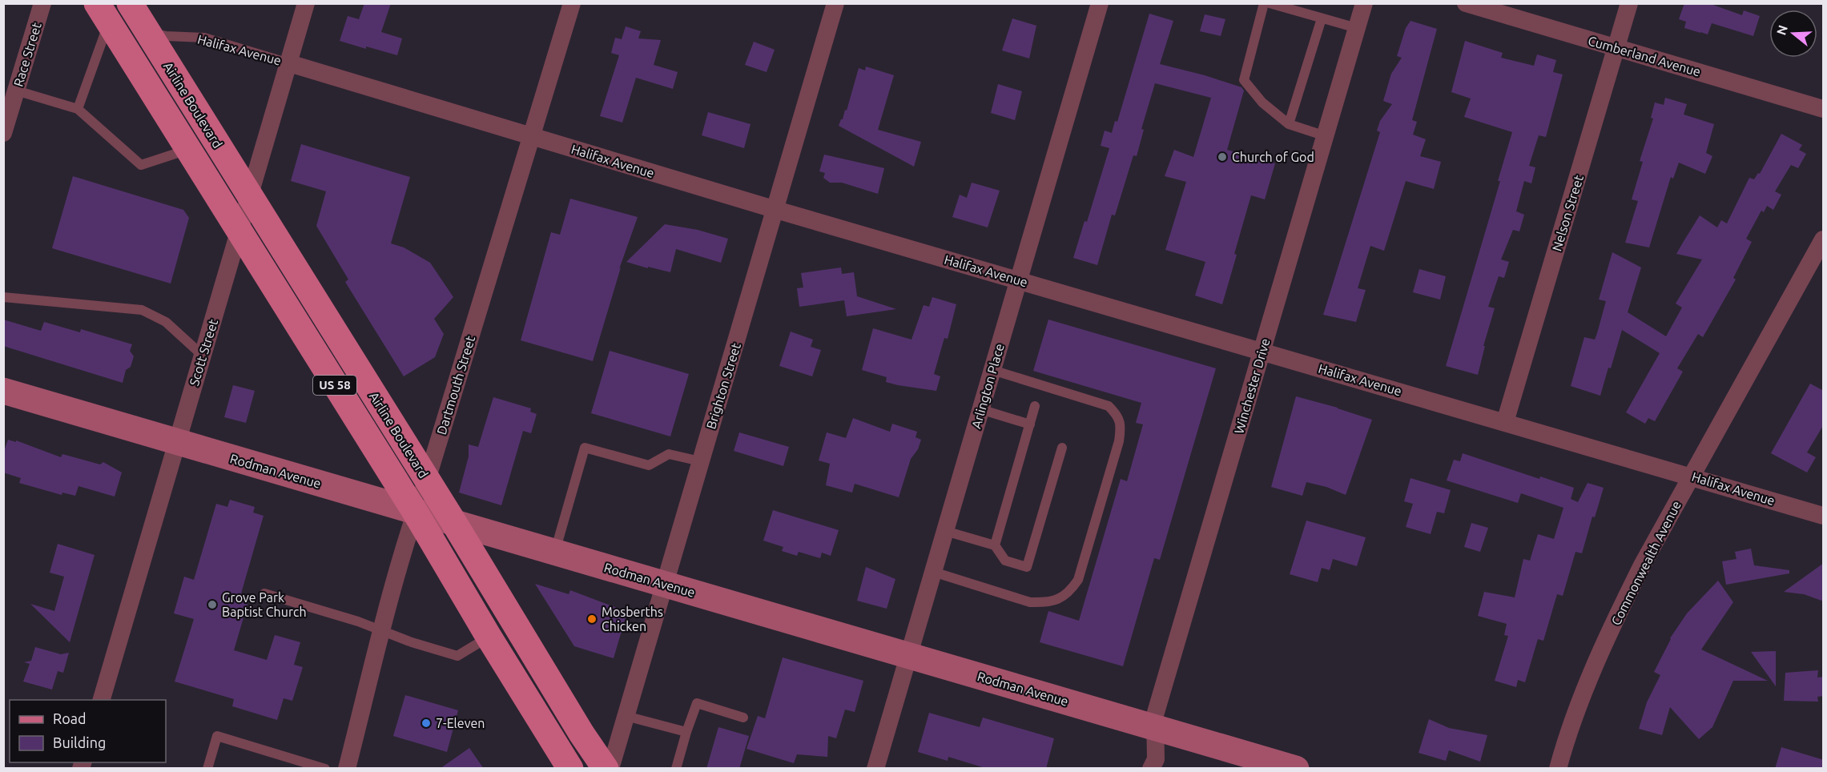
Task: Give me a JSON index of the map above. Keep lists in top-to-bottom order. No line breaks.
{"streets":{"main road":["Airline Boulevard","US 58"],"street":["Halifax Avenue","Race Street","Cumberland Avenue","Nelson Street","Scott Street","Dartmouth Street","Brighton Street","Arlington Place","Winchester Drive","Rodman Avenue","Commonwealth Avenue"]},"crossings":[["Halifax Avenue","Airline Boulevard"],["Halifax Avenue","Nelson Street"],["Halifax Avenue","Scott Street"],["Halifax Avenue","Dartmouth Street"],["Halifax Avenue","Brighton Street"],["Halifax Avenue","Arlington Place"],["Halifax Avenue","Winchester Drive"],["Halifax Avenue","Commonwealth Avenue"],["Cumberland Avenue","Nelson Street"],["Airline Boulevard","Scott Street"],["Airline Boulevard","Dartmouth Street"],["Airline Boulevard","Rodman Avenue"],["Scott Street","Rodman Avenue"],["Dartmouth Street","Rodman Avenue"],["Brighton Street","Rodman Avenue"],["Arlington Place","Rodman Avenue"],["Winchester Drive","Rodman Avenue"]],"places":["Church of God","Grove Park Baptist Church","Mosberths Chicken","7-Eleven"],"legend":["Road","Building"],"north":"left"}
